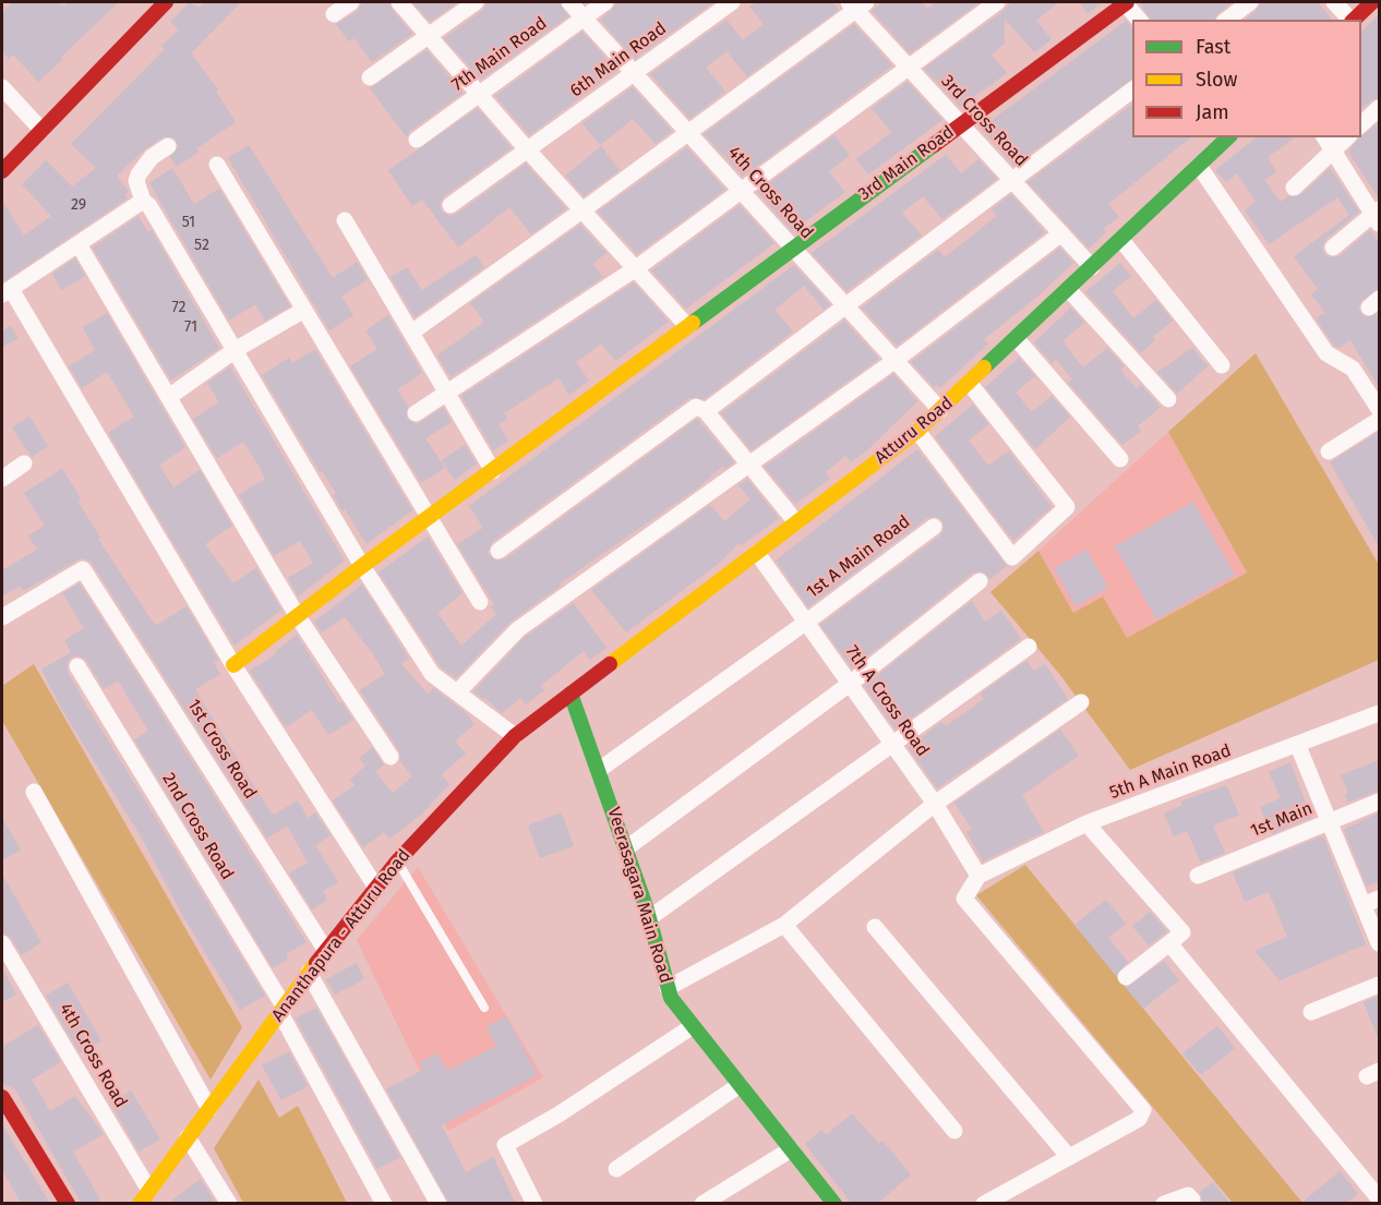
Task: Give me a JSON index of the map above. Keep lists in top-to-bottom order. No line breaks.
{"streets":{"street":["7th Main Road","6th Main Road","3rd Cross Road","3rd Main Road","4th Cross Road","Atturu Road","1st A Main Road","7th A Cross Road","1st Cross Road","5th A Main Road","1st Main","2nd Cross Road","Veerasagara Main Road","Ananthapura - Atturu Road"]},"crossings":[["7th Main Road","4th Cross Road"],["6th Main Road","4th Cross Road"],["3rd Cross Road","3rd Main Road"],["3rd Cross Road","Atturu Road"],["3rd Main Road","4th Cross Road"],["4th Cross Road","Atturu Road"],["4th Cross Road","Ananthapura - Atturu Road"],["Atturu Road","7th A Cross Road"],["Atturu Road","Veerasagara Main Road"],["Atturu Road","Ananthapura - Atturu Road"],["1st A Main Road","7th A Cross Road"],["1st A Main Road","Veerasagara Main Road"],["7th A Cross Road","5th A Main Road"],["1st Cross Road","Ananthapura - Atturu Road"],["2nd Cross Road","Ananthapura - Atturu Road"],["Veerasagara Main Road","Ananthapura - Atturu Road"]],"house_numbers":["29","51","52","72","71"],"legend":["Fast","Slow","Jam"]}
